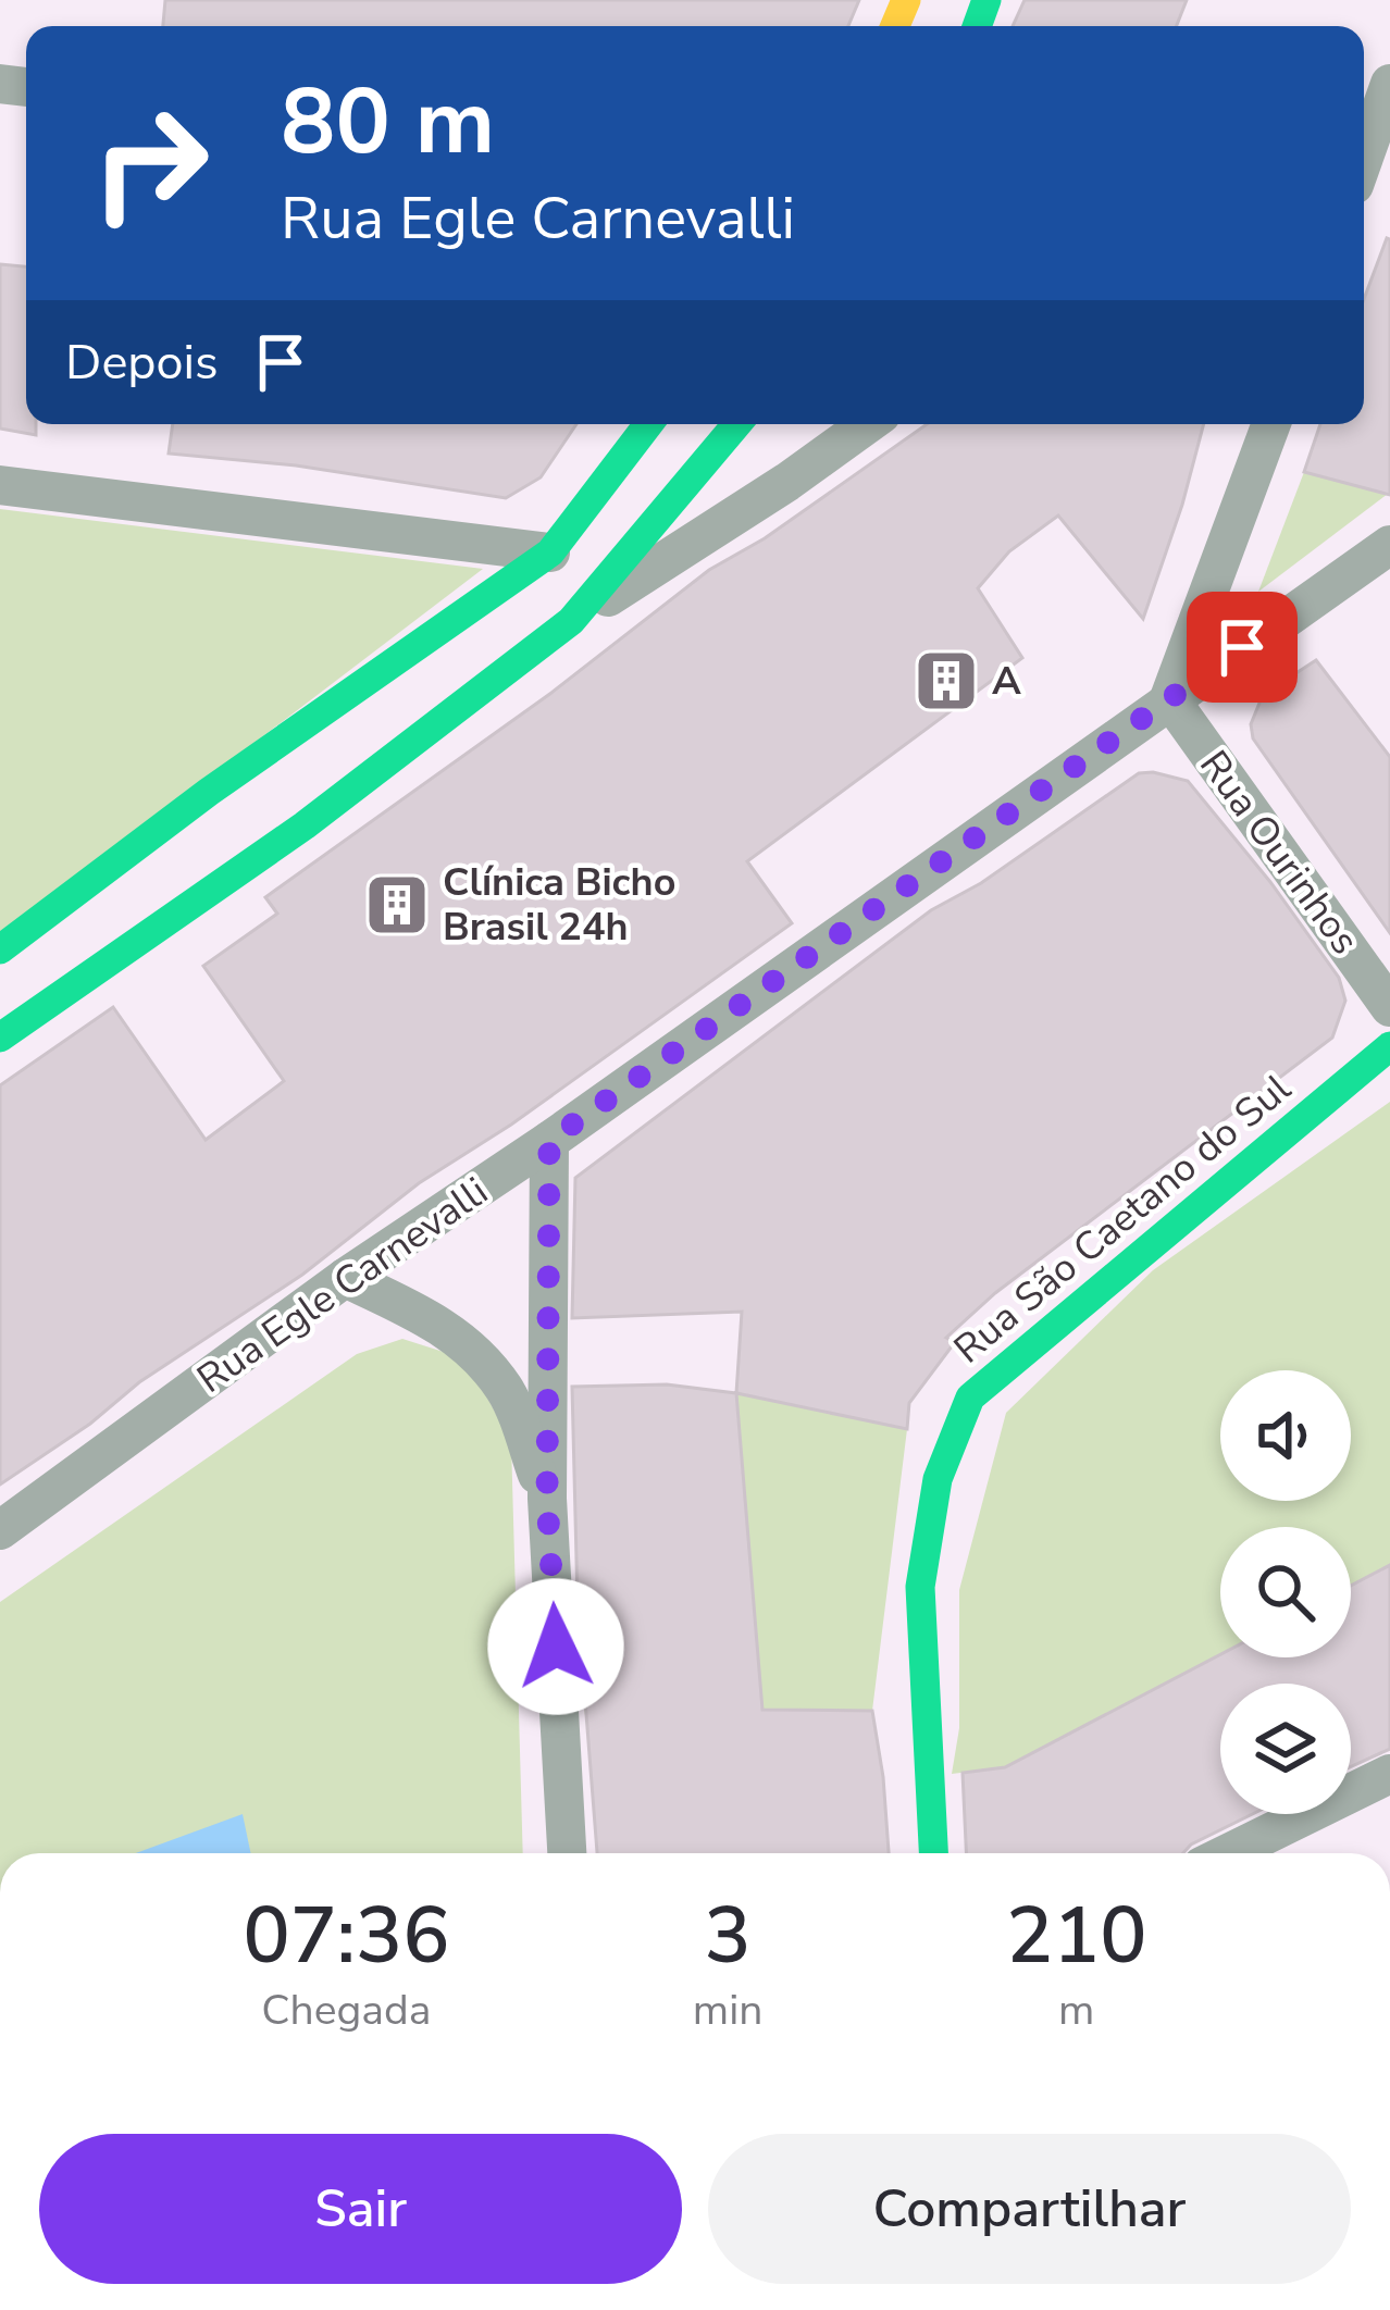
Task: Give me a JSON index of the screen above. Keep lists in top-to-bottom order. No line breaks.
{"streets":{"main road":["Rua São Caetano do Sul"],"street":["Rua Ourinhos","Rua Egle Carnevalli"]},"crossings":[["Rua Ourinhos","Rua Egle Carnevalli"]],"places":{"building":["A","Clínica Bicho Brasil 24h"]},"page":{"turn":["80 m","Rua Egle Carnevalli"],"then":"Depois","eta":["07:36","Chegada","3","min","210","m"],"buttons":["Sair","Compartilhar"]}}
